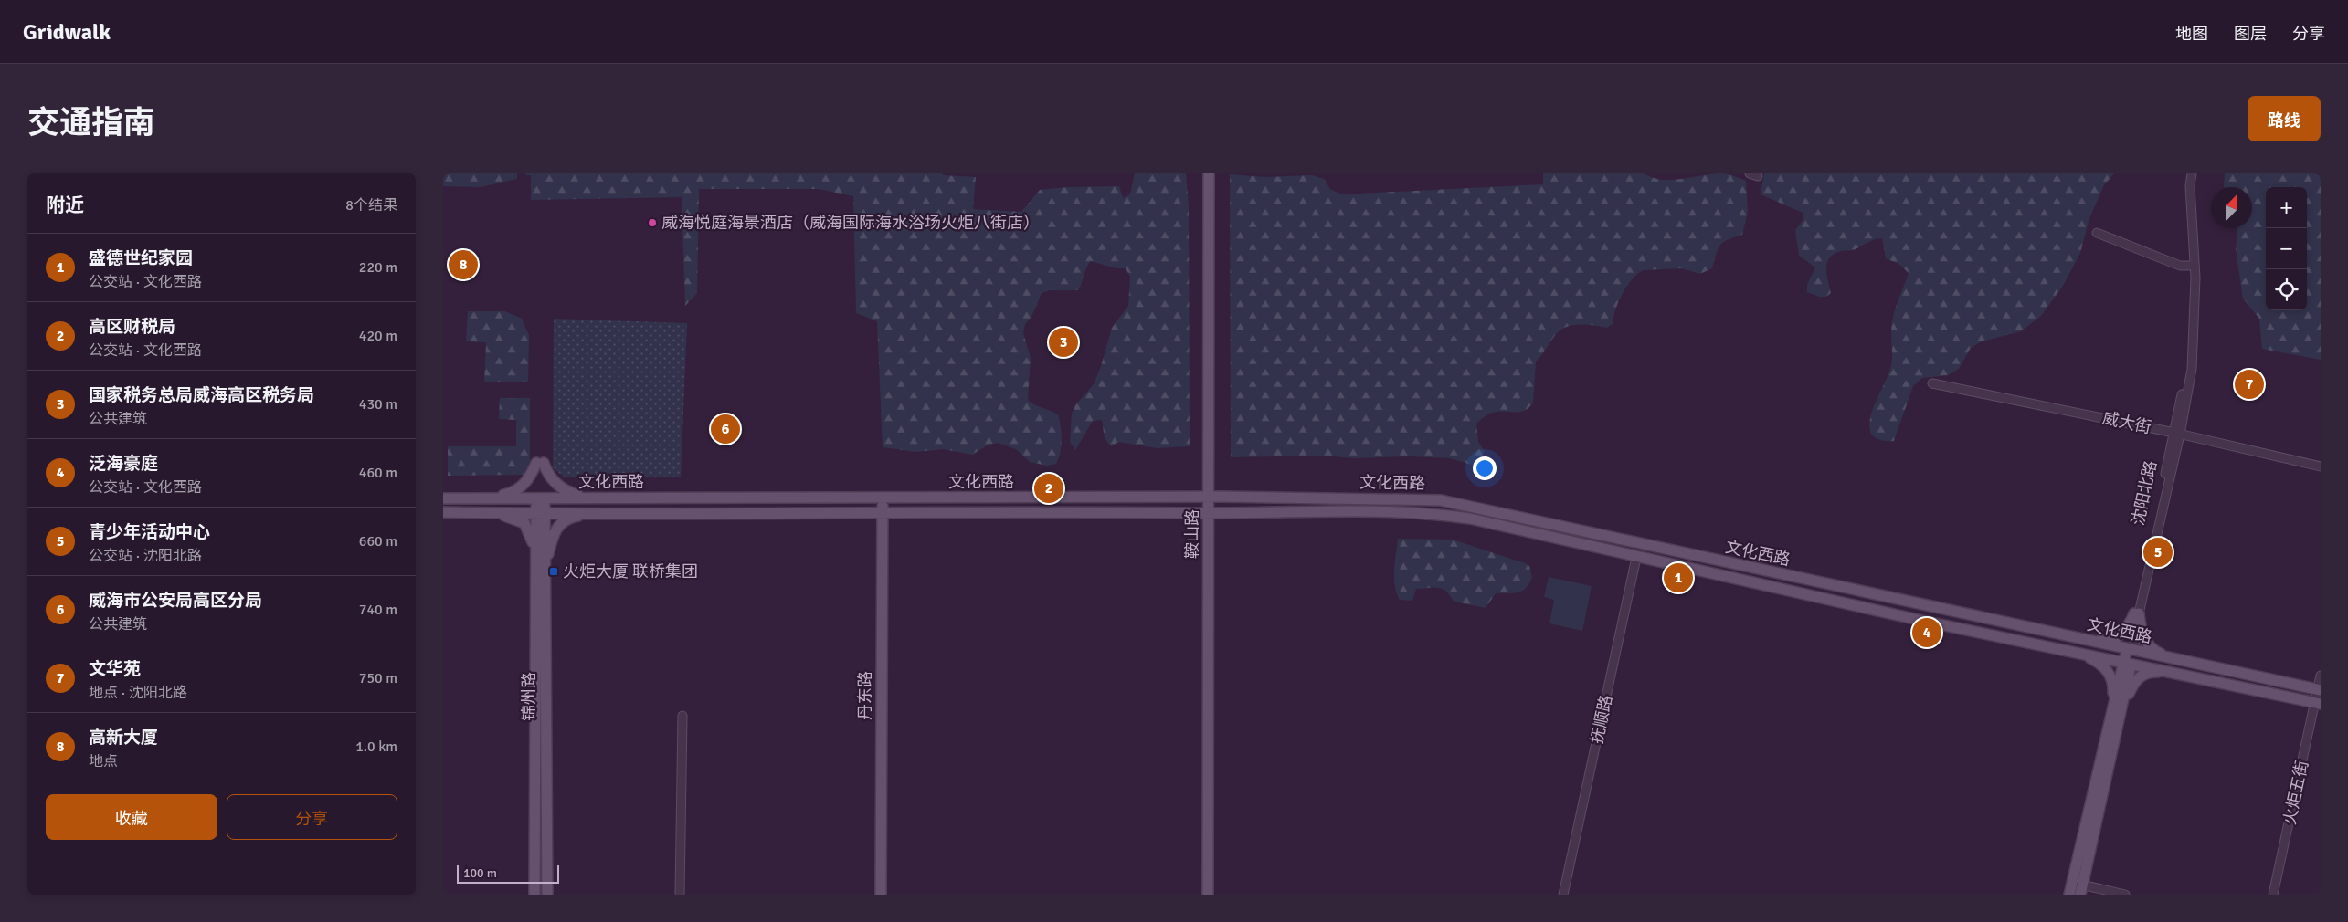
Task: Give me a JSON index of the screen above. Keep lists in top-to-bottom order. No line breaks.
{"streets":{"main road":["文化西路","沈阳北路","鞍山路","丹东路","锦州路"],"street":["威大街","抚顺路","火炬五街"]},"crossings":[["威大街","沈阳北路"],["文化西路","沈阳北路"],["文化西路","鞍山路"],["文化西路","丹东路"],["文化西路","锦州路"],["文化西路","抚顺路"],["文化西路","火炬五街"]],"places":{"other":["威海悦庭海景酒店（威海国际海水浴场火炬八街店）"],"transit":["火炬大厦 联桥集团"]},"scale_bar":"100 m","north":"top right","page":{"header":"Gridwalk","nav":["地图","图层","分享"],"title":"交通指南","buttons":["路线",["收藏","分享"]],"heading":["附近","8个结果"],"map_buttons":["+","−"],"list":[{"mark":"1","name":"盛德世纪家园","note":"公交站 · 文化西路","value":"220 m"},{"mark":"2","name":"高区财税局","note":"公交站 · 文化西路","value":"420 m"},{"mark":"3","name":"国家税务总局威海高区税务局","note":"公共建筑","value":"430 m"},{"mark":"4","name":"泛海豪庭","note":"公交站 · 文化西路","value":"460 m"},{"mark":"5","name":"青少年活动中心","note":"公交站 · 沈阳北路","value":"660 m"},{"mark":"6","name":"威海市公安局高区分局","note":"公共建筑","value":"740 m"},{"mark":"7","name":"文华苑","note":"地点 · 沈阳北路","value":"750 m"},{"mark":"8","name":"高新大厦","note":"地点","value":"1.0 km"}],"pins":["8","3","7","6","2","5","1","4"],"scale":"100 m"}}
